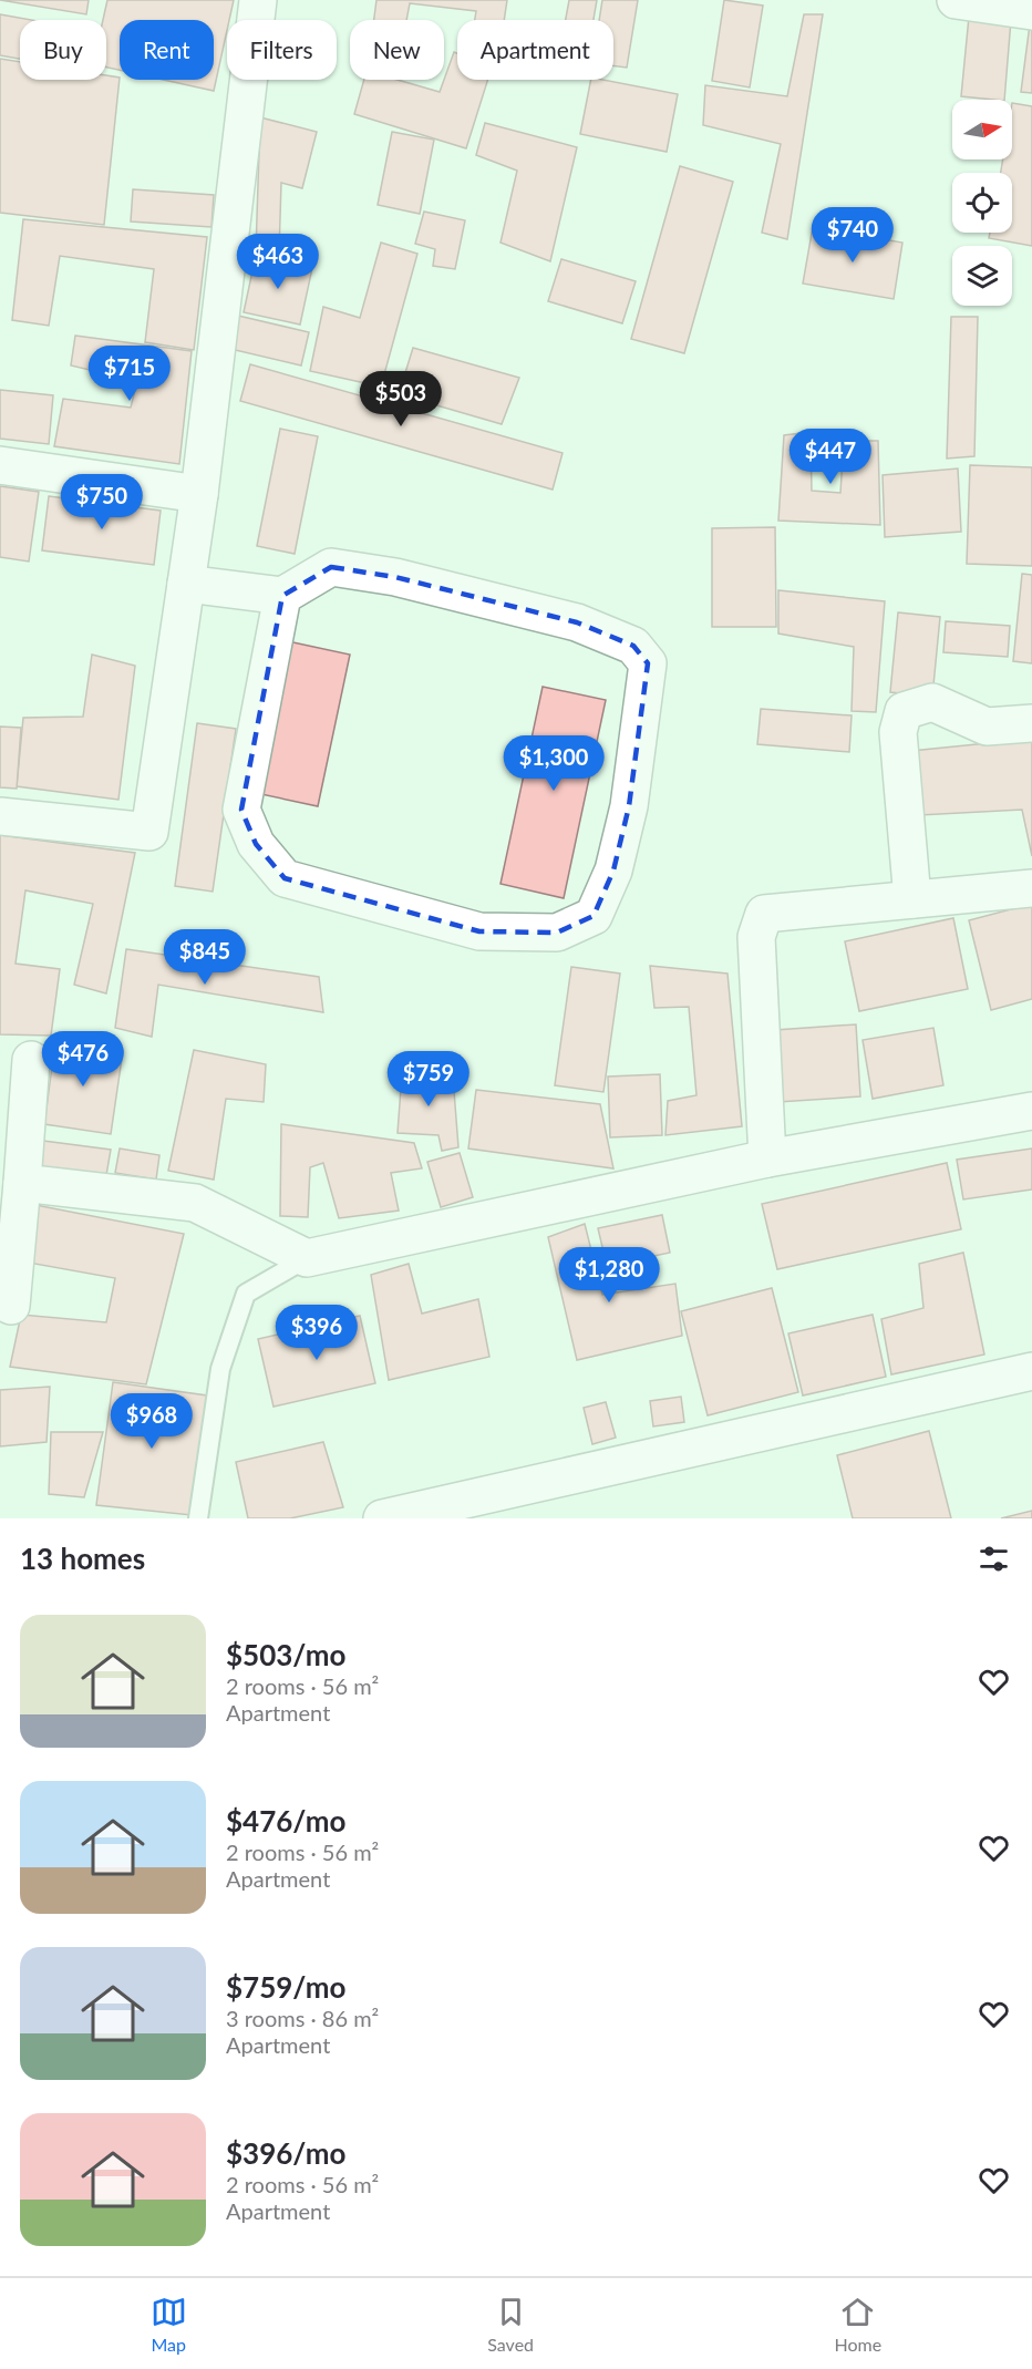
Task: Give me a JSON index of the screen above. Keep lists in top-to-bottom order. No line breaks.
{"north":"right","page":{"chip":["Buy","Rent","Filters","New","Apartment"],"price":["$740","$463","$715","$503","$447","$750","$1,300","$845","$476","$759","$1,280","$396","$968"],"heading":"13 homes","list":[{"name":"$503/mo","note":"2 rooms · 56 m² · Apartment"},{"name":"$476/mo","note":"2 rooms · 56 m² · Apartment"},{"name":"$759/mo","note":"3 rooms · 86 m² · Apartment"},{"name":"$396/mo","note":"2 rooms · 56 m² · Apartment"}],"tabs":["Map","Saved","Home"]}}
